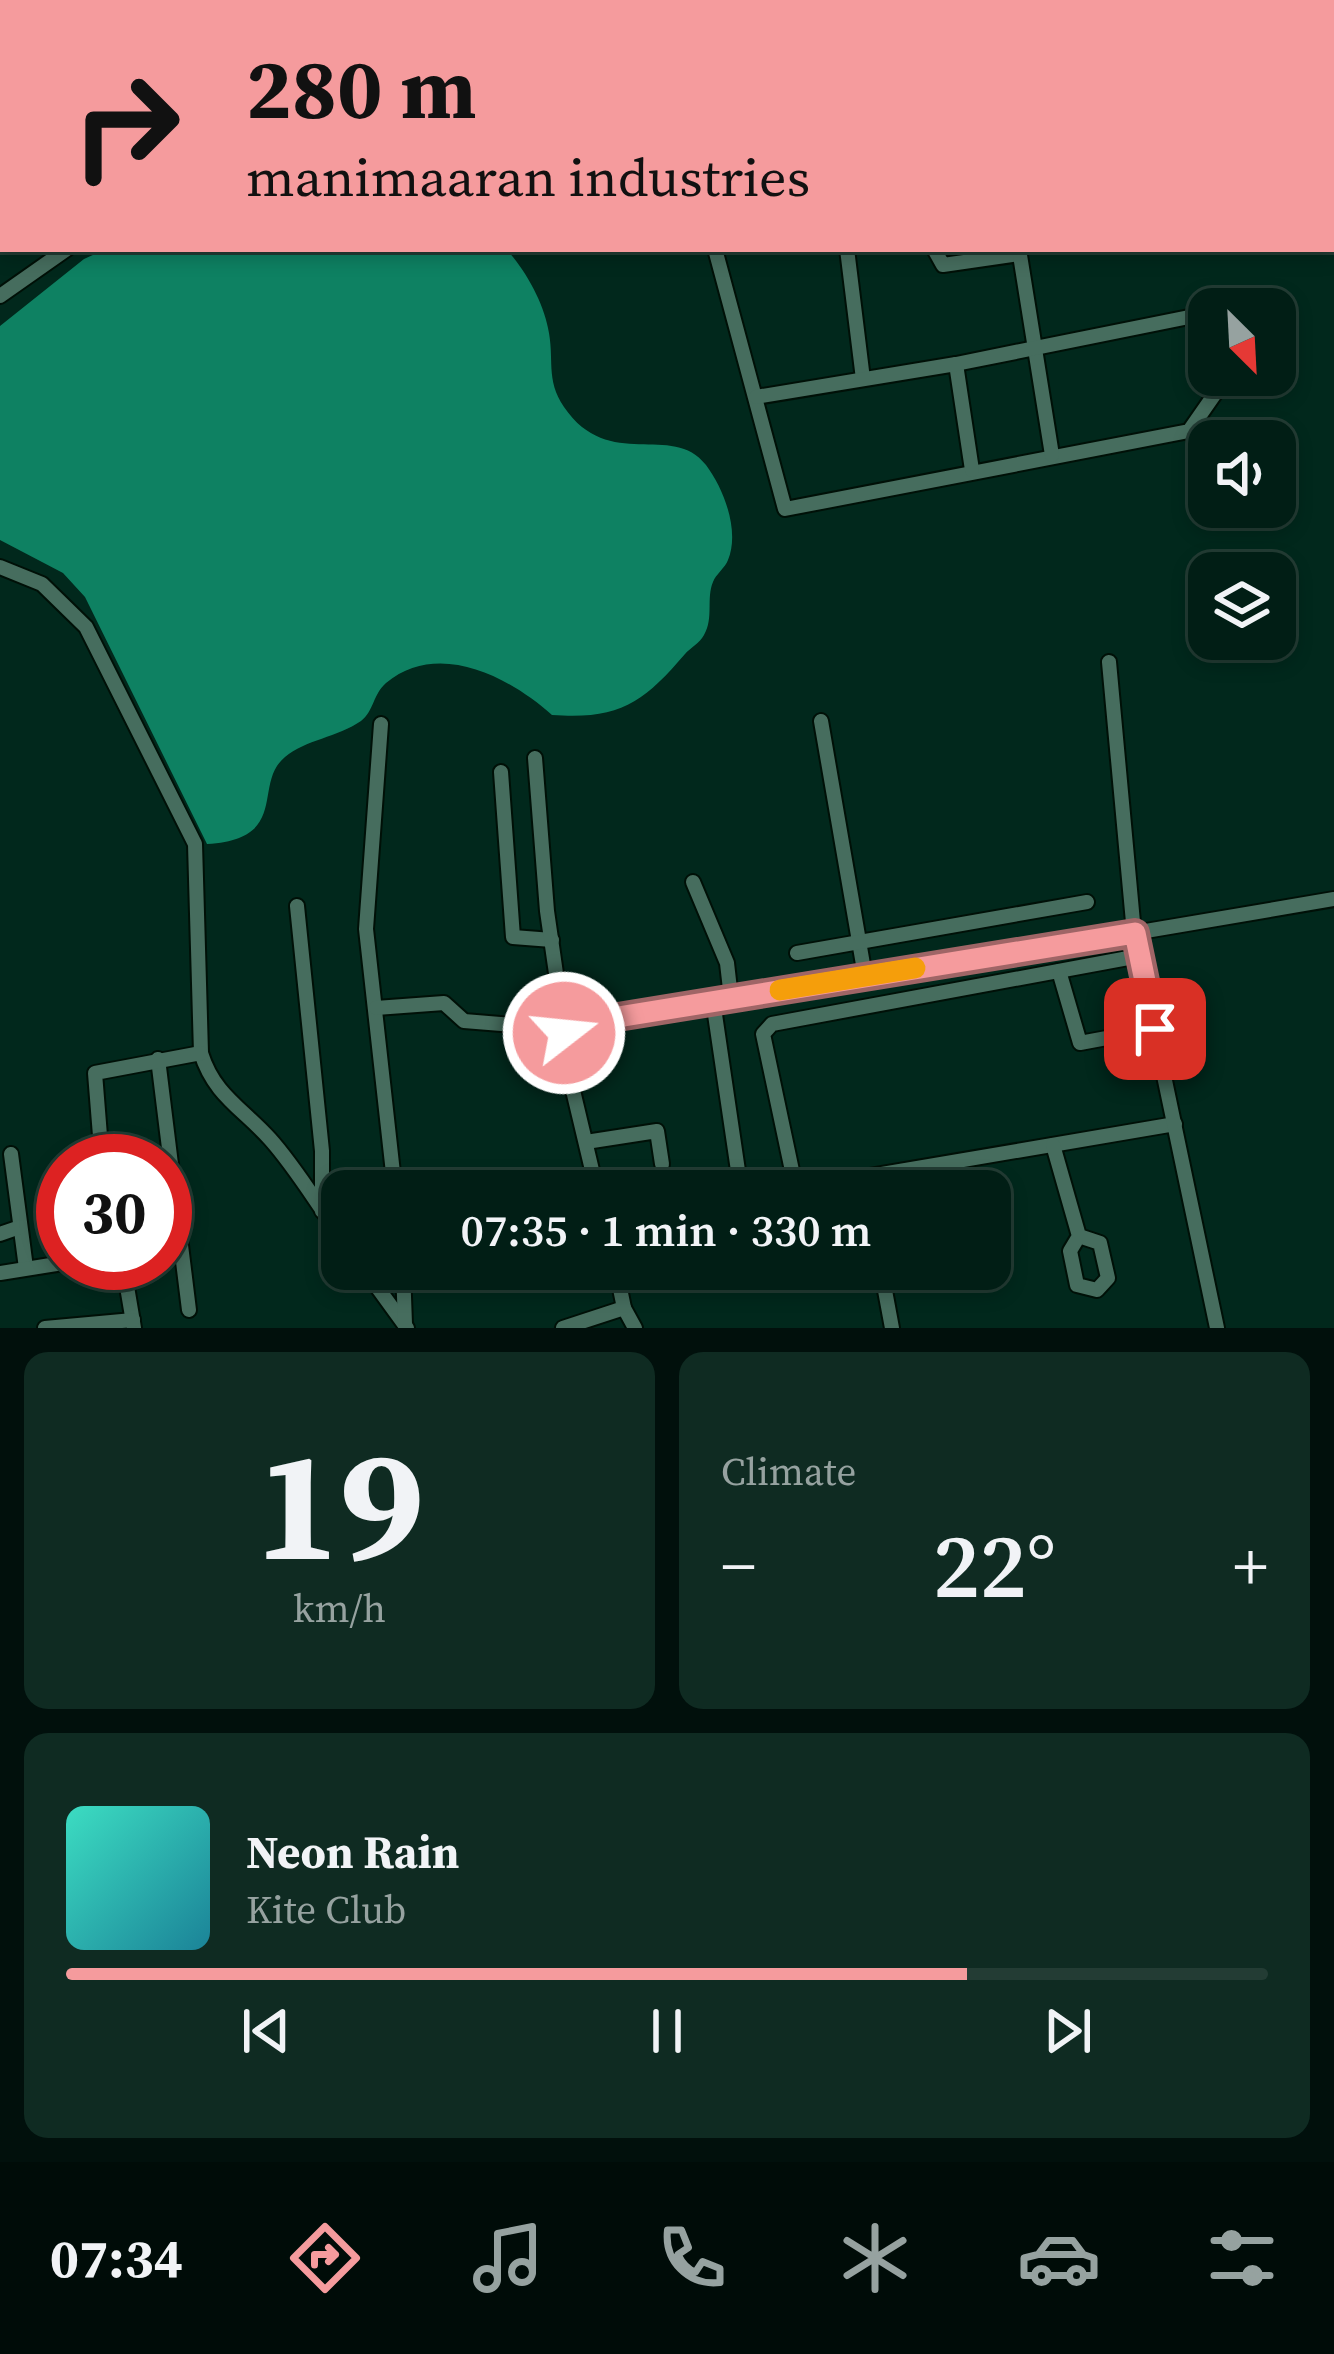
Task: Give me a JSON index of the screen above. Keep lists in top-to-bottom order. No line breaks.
{"north":"bottom right","page":{"turn":["280 m","manimaaran industries"],"limit":"30","trip":"07:35 · 1 min · 330 m","tile":[["19","km/h"],"Climate"],"heat":["−","22°","+"],"song":["Neon Rain","Kite Club"],"tabs":"07:34"}}
